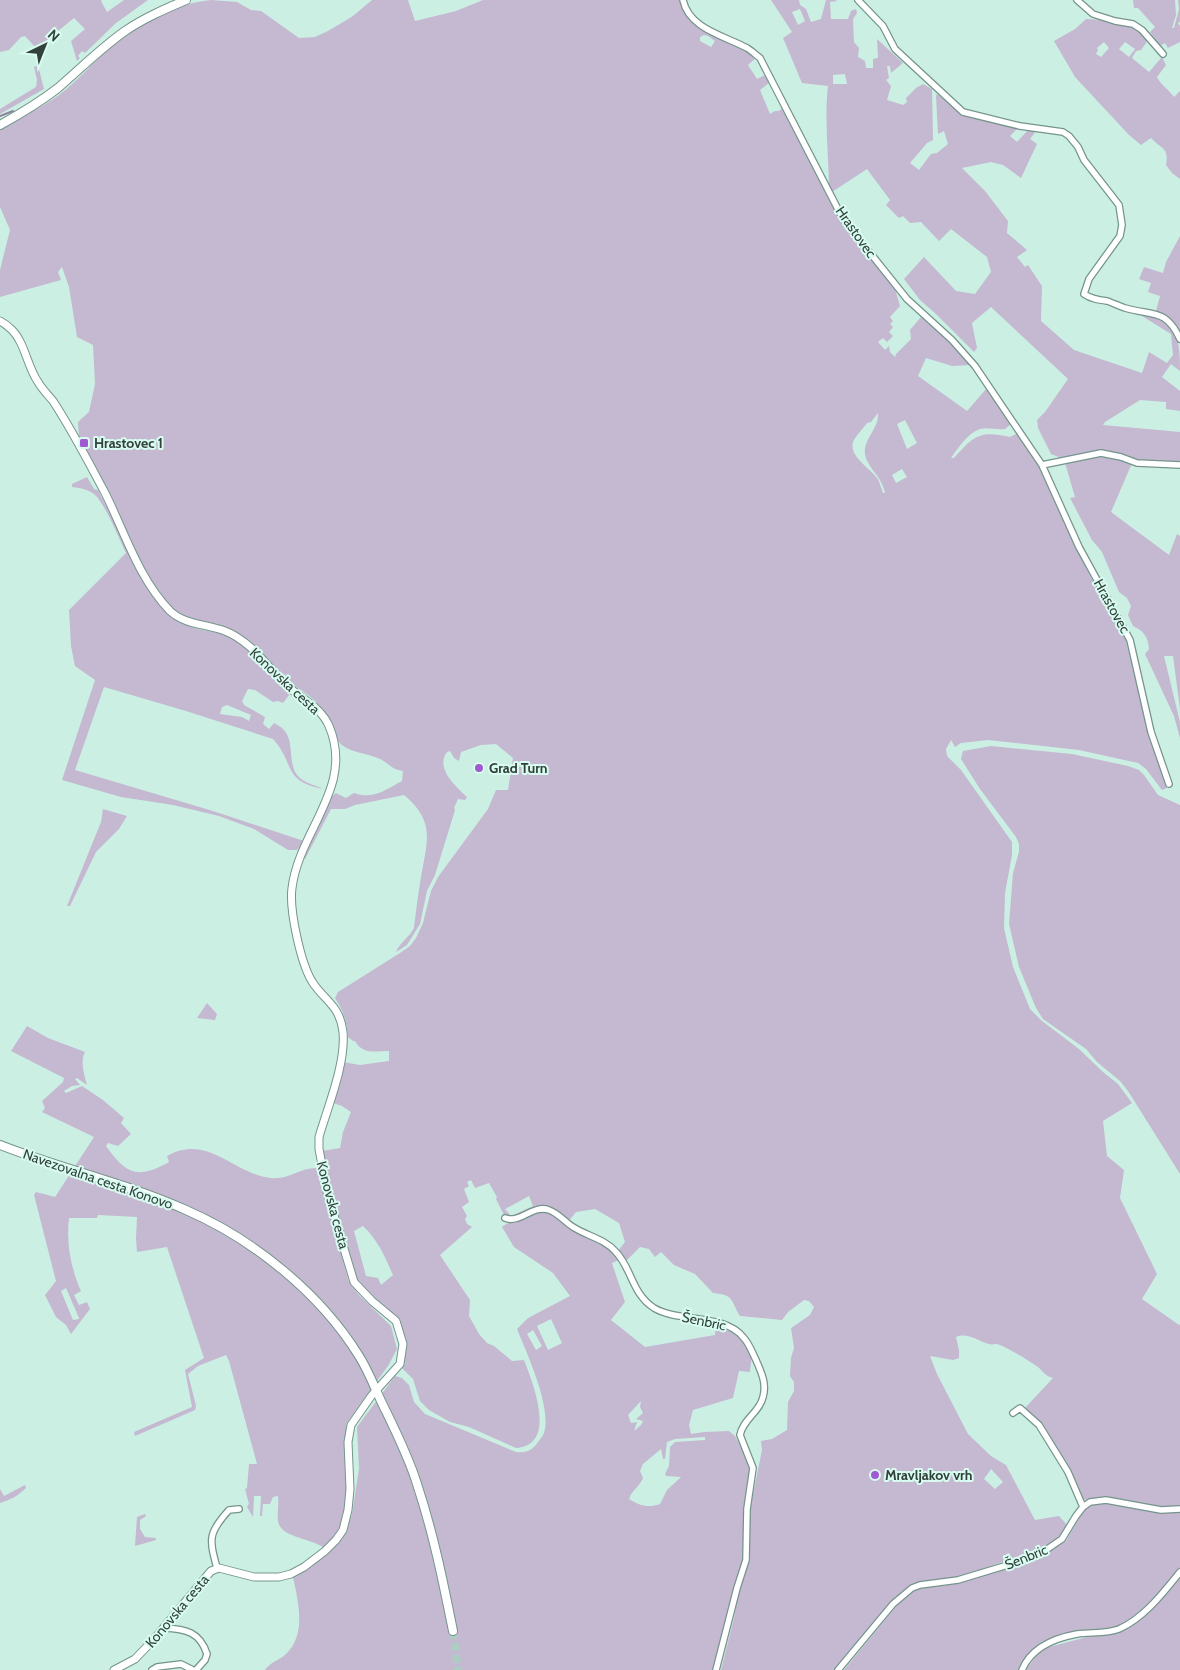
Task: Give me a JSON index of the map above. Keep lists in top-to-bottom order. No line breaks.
{"streets":{"main road":["Navezovalna cesta Konovo"],"street":["Hrastovec","Konovska cesta","Šenbric"]},"crossings":[["Konovska cesta","Navezovalna cesta Konovo"]],"places":{"transit":["Hrastovec 1"],"other":["Grad Turn","Mravljakov vrh"]},"north":"top right"}
